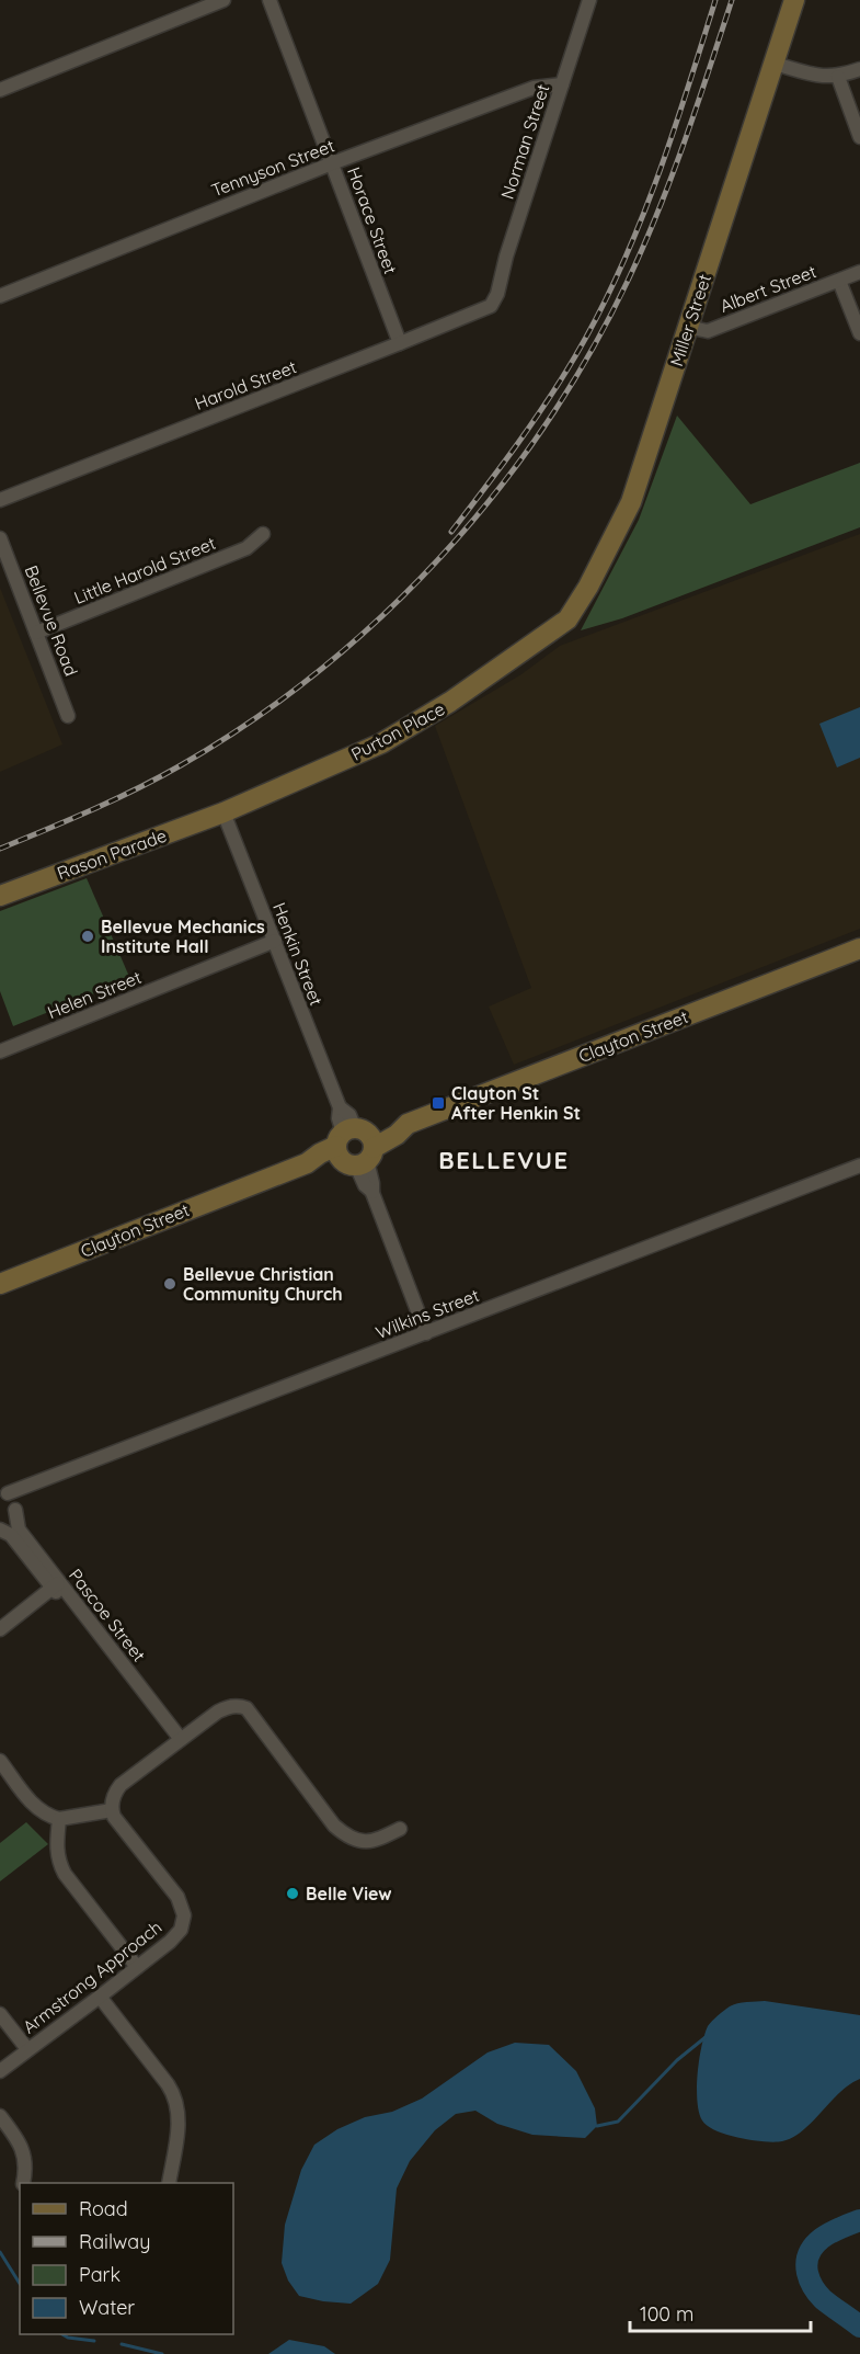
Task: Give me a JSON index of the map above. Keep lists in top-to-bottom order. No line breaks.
{"streets":{"main road":["Miller Street","Purton Place","Rason Parade","Clayton Street"],"street":["Norman Street","Tennyson Street","Horace Street","Albert Street","Harold Street","Little Harold Street","Bellevue Road","Henkin Street","Helen Street","Wilkins Street","Pascoe Street","Armstrong Approach"]},"crossings":[["Norman Street","Tennyson Street"],["Norman Street","Harold Street"],["Tennyson Street","Horace Street"],["Horace Street","Harold Street"],["Albert Street","Miller Street"],["Miller Street","Purton Place"],["Little Harold Street","Bellevue Road"],["Purton Place","Rason Parade"],["Purton Place","Henkin Street"],["Rason Parade","Henkin Street"],["Henkin Street","Helen Street"],["Henkin Street","Clayton Street"],["Henkin Street","Wilkins Street"],["Wilkins Street","Pascoe Street"]],"districts":["BELLEVUE"],"places":{"other":["Bellevue Mechanics Institute Hall","Bellevue Christian Community Church","Belle View"],"transit":["Clayton St After Henkin St"]},"legend":["Road","Railway","Park","Water"],"scale_bar":"100 m"}
